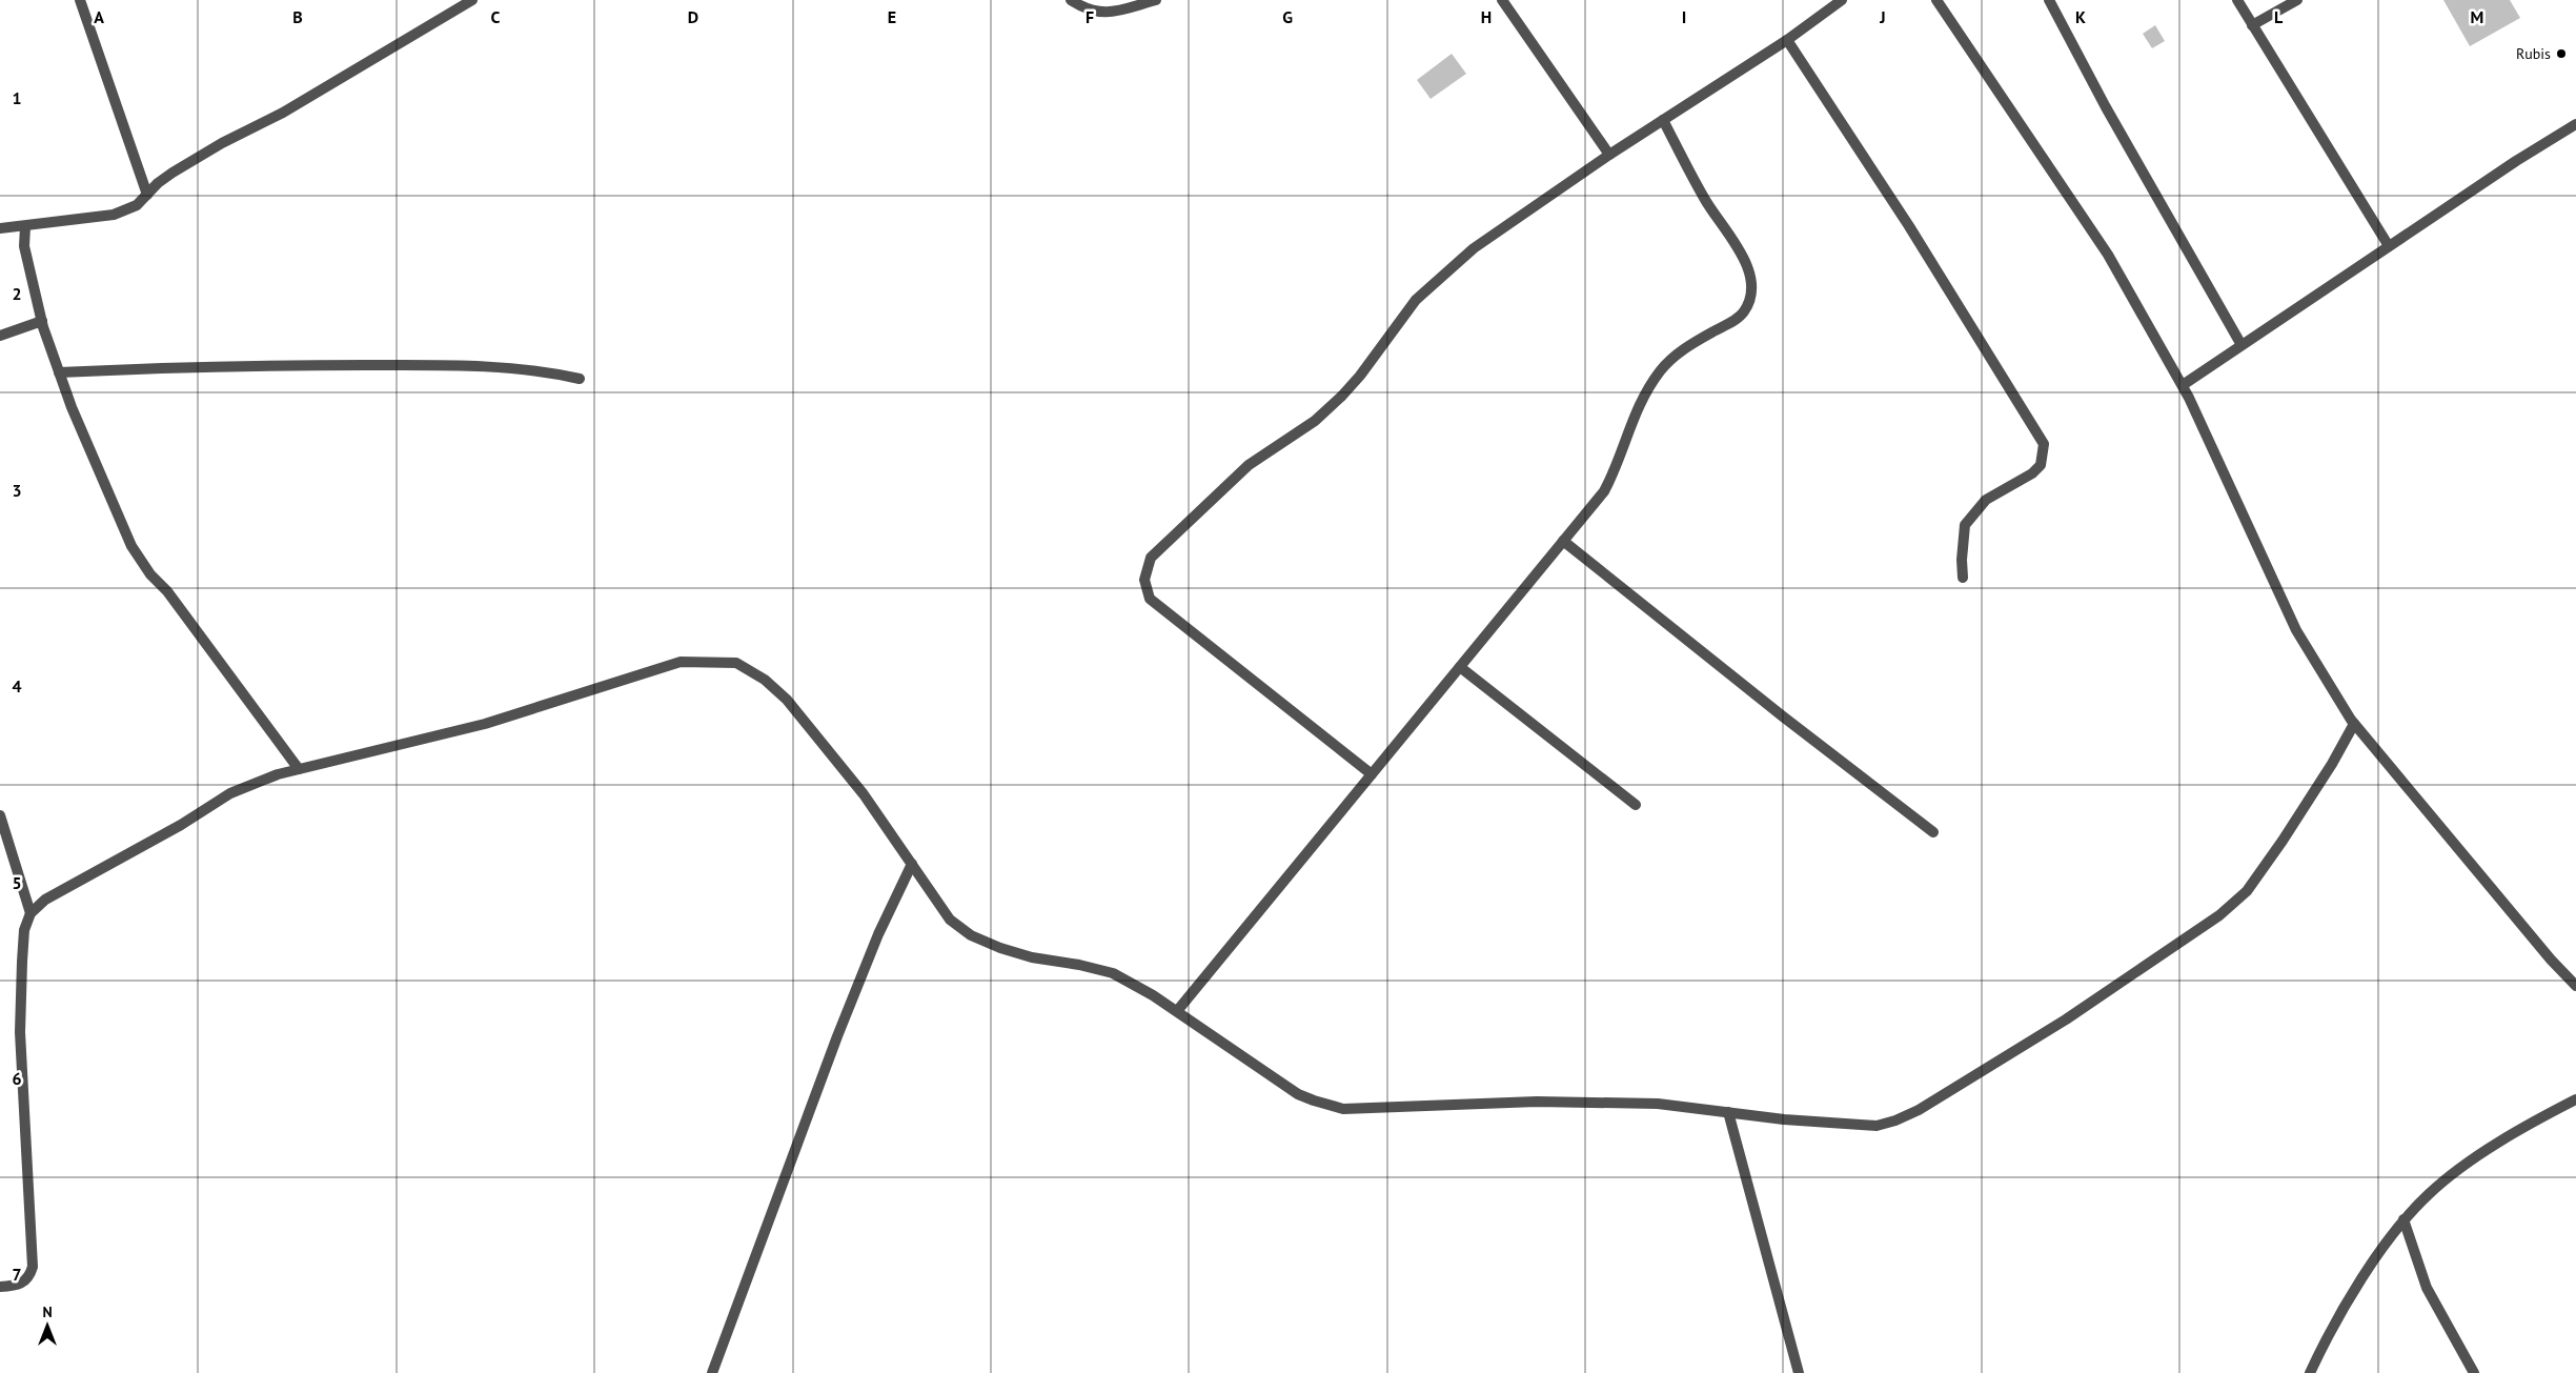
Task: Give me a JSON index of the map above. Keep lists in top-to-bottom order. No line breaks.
{"places":["Rubis"],"north":"top","grid":{"columns":["A","B","C","D","E","F","G","H","I","J","K","L","M"],"rows":["1","2","3","4","5","6","7"]}}
